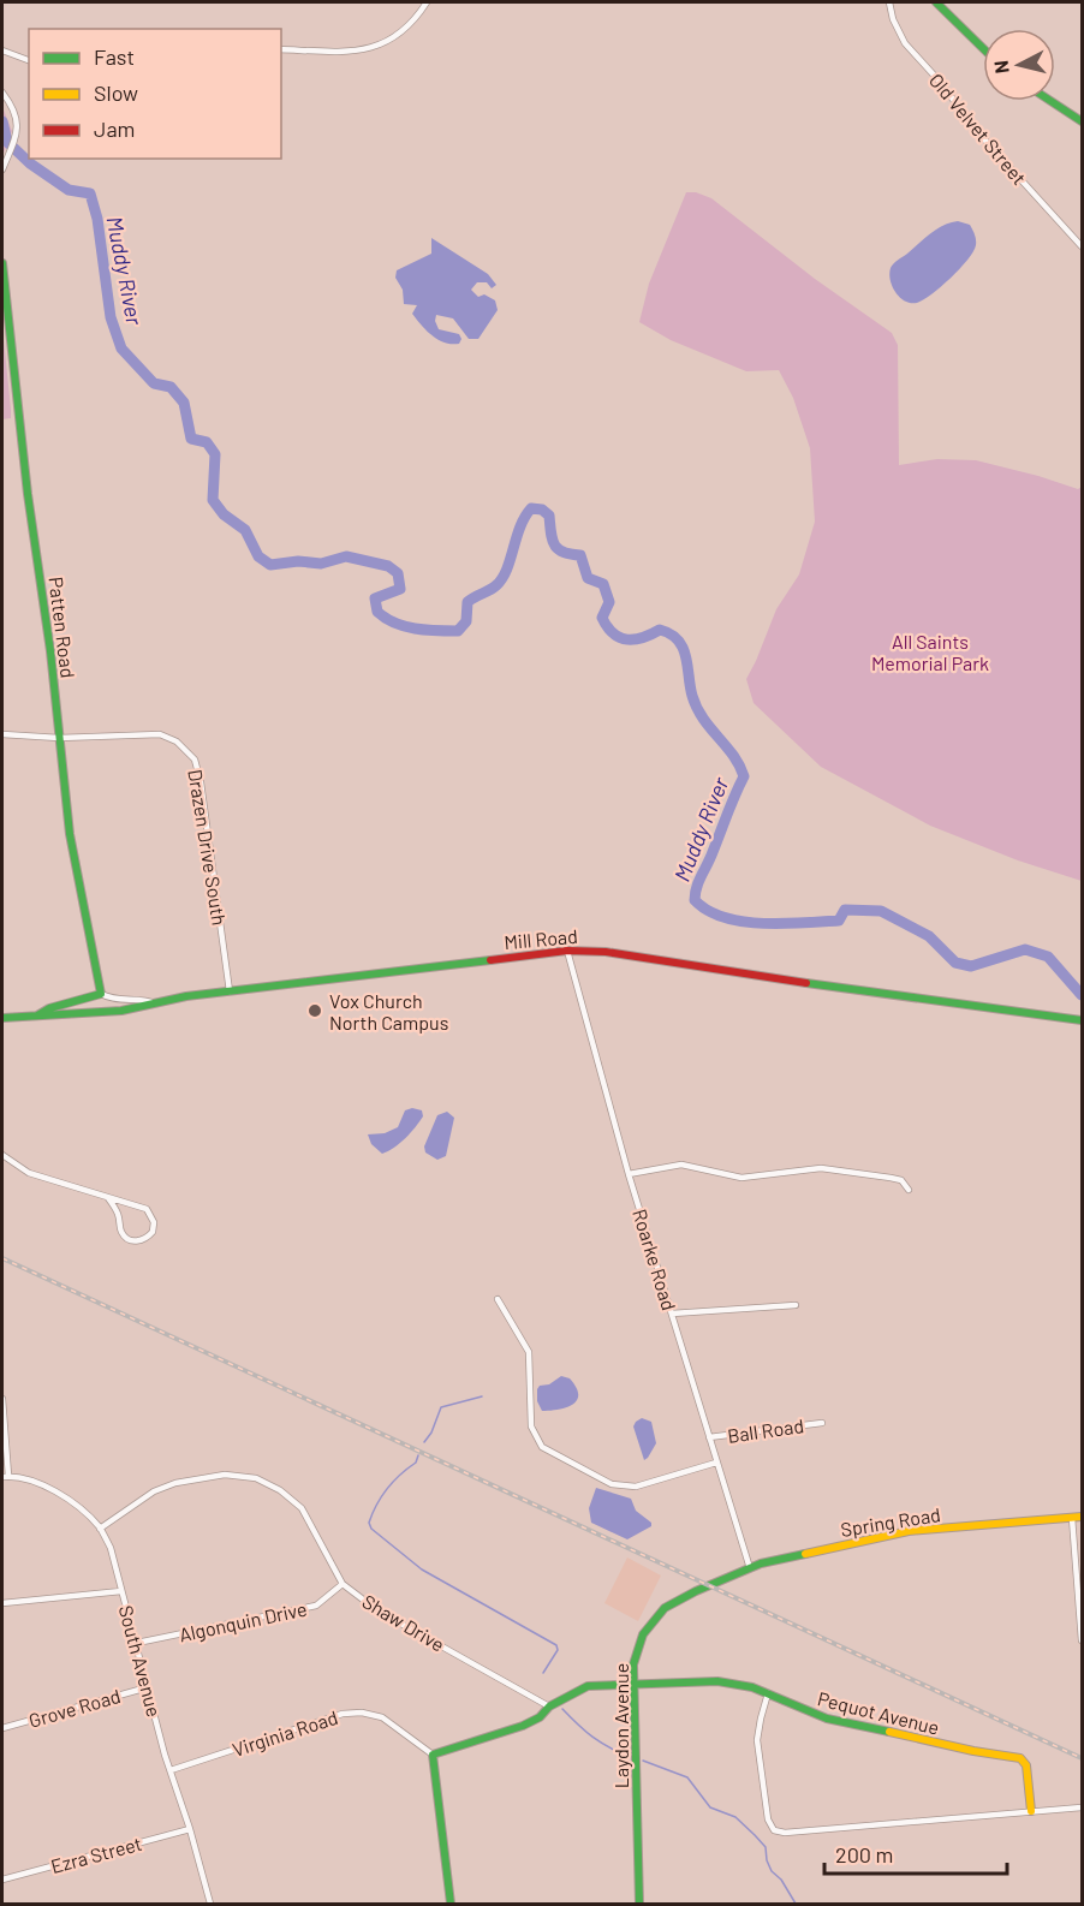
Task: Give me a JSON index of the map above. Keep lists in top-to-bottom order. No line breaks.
{"streets":{"street":["Old Velvet Street","Patten Road","Drazen Drive South","Mill Road","Roarke Road","Ball Road","Spring Road","Algonquin Drive","Shaw Drive","South Avenue","Grove Road","Pequot Avenue","Laydon Avenue","Virginia Road","Ezra Street"]},"crossings":[["Patten Road","Drazen Drive South"],["Drazen Drive South","Mill Road"],["Mill Road","Roarke Road"],["Roarke Road","Ball Road"],["Roarke Road","Spring Road"],["Spring Road","Laydon Avenue"],["Algonquin Drive","Shaw Drive"],["Algonquin Drive","South Avenue"],["Shaw Drive","South Avenue"],["Shaw Drive","Pequot Avenue"],["South Avenue","Grove Road"],["South Avenue","Virginia Road"],["South Avenue","Ezra Street"],["Pequot Avenue","Laydon Avenue"],["Pequot Avenue","Virginia Road"]],"water":["Muddy River"],"parks":["All Saints Memorial Park"],"places":["Vox Church North Campus"],"legend":["Fast","Slow","Jam"],"scale_bar":"200 m","north":"left"}
